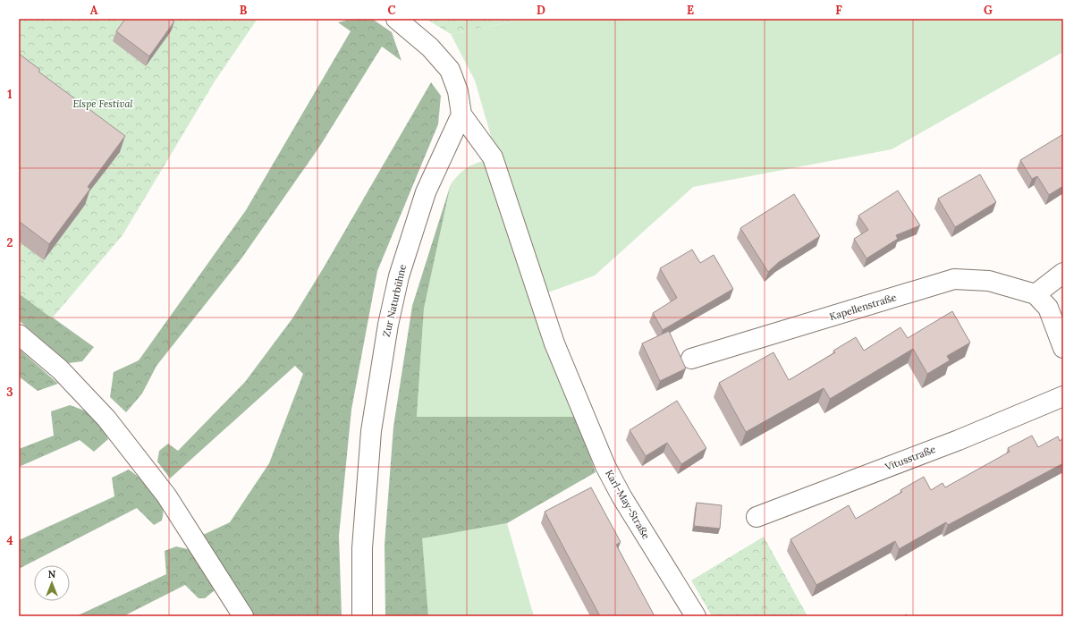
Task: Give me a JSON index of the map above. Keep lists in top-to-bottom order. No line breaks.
{"streets":{"street":["Zur Naturbühne","Kapellenstraße","Vitusstraße","Karl-May-Straße"]},"crossings":[["Zur Naturbühne","Karl-May-Straße"]],"parks":["Elspe Festival"],"north":"top","grid":{"columns":["A","B","C","D","E","F","G"],"rows":["1","2","3","4"]}}
